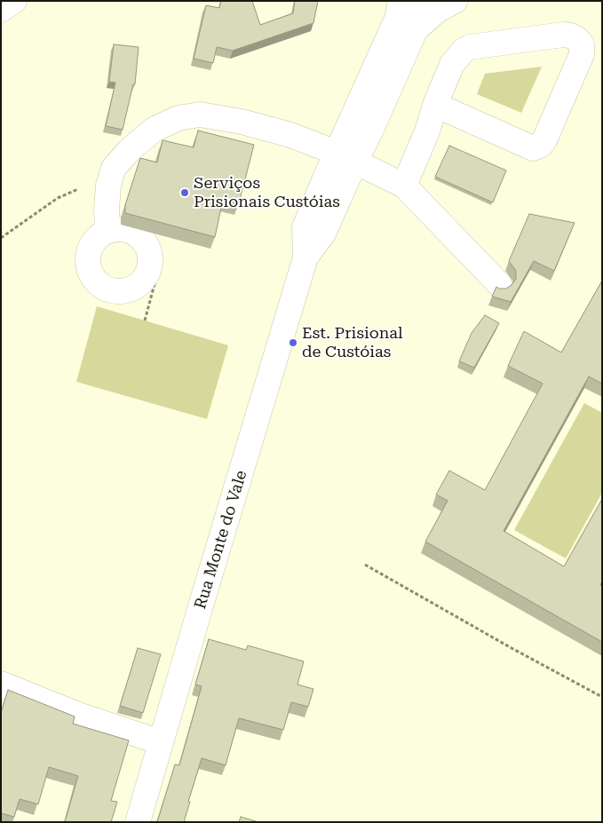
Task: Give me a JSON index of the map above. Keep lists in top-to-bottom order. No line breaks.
{"streets":{"street":["Rua Monte do Vale"]},"places":["Serviços Prisionais Custóias","Est. Prisional de Custóias"]}
